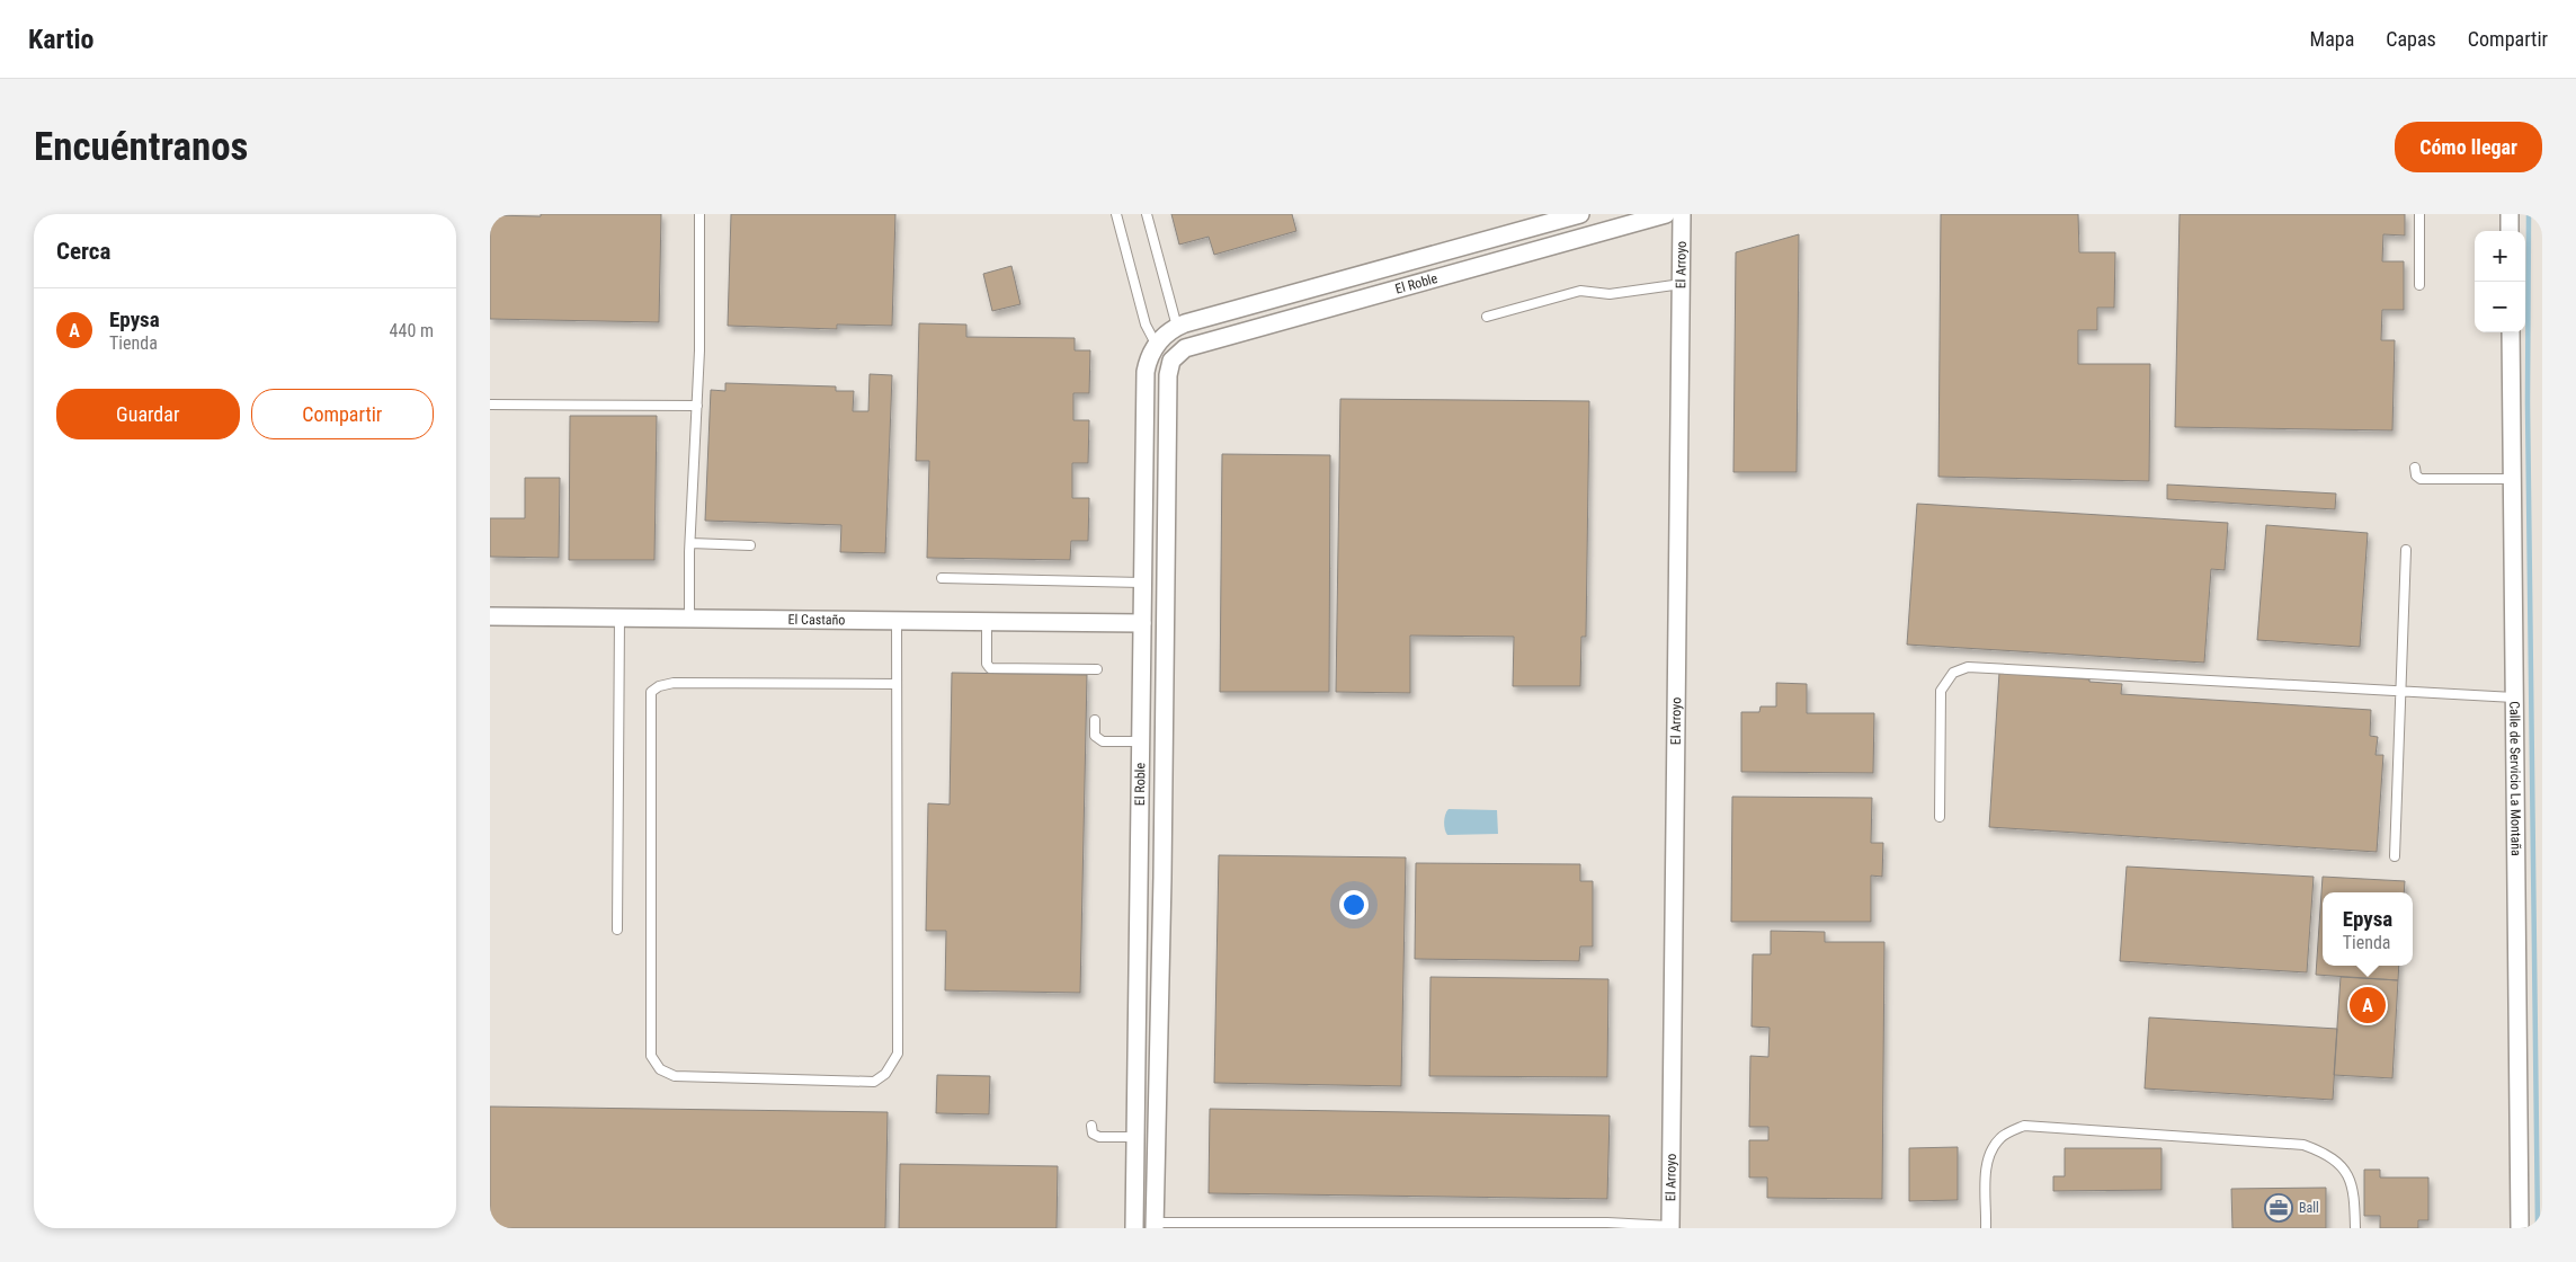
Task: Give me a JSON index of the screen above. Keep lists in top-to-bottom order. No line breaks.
{"streets":{"street":["El Arroyo","El Roble","El Castaño","Calle de Servicio La Montaña"]},"crossings":[["El Roble","El Castaño"]],"places":{"office":["Ball"]},"page":{"header":"Kartio","nav":["Mapa","Capas","Compartir"],"buttons":["Cómo llegar",["Guardar","Compartir"]],"title":"Encuéntranos","heading":"Cerca","map_buttons":["+","−"],"list":[{"mark":"A","name":"Epysa","note":"Tienda","value":"440 m"}],"popup":["Epysa","Tienda"],"pins":"A"}}
